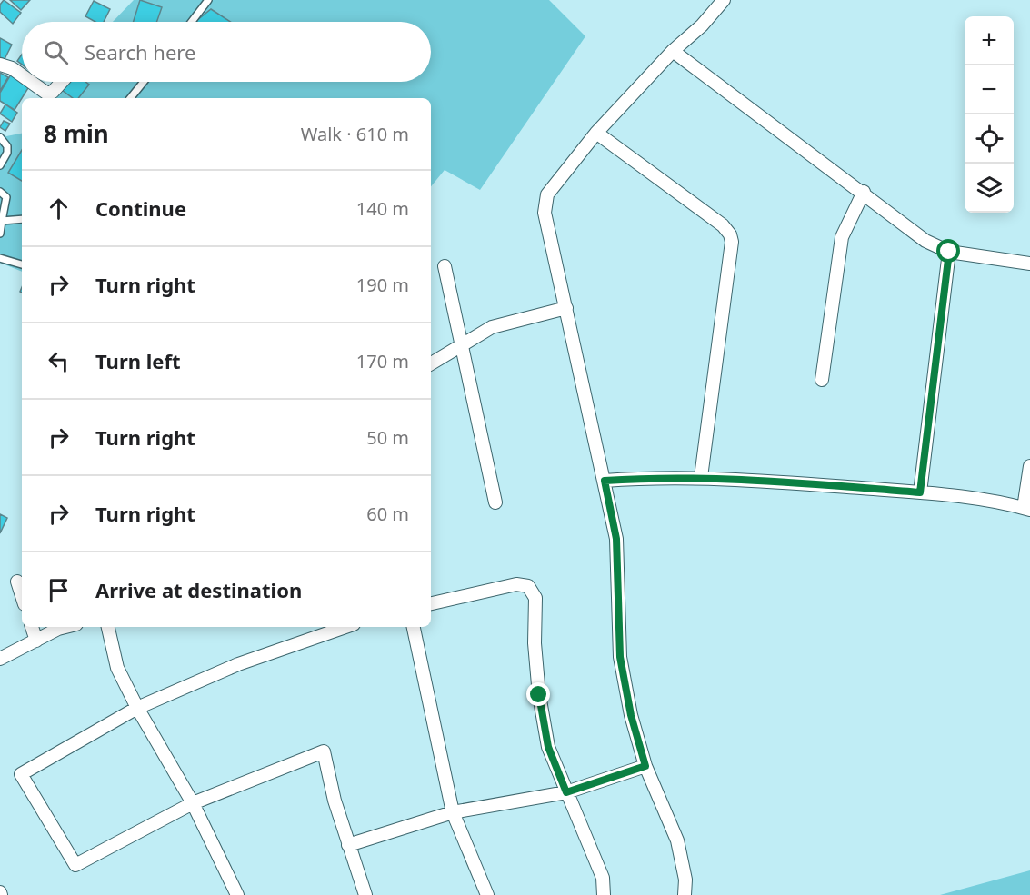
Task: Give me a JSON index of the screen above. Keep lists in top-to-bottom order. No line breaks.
{"page":{"map_buttons":["+","−"],"search":"Search here","heading":["8 min","Walk · 610 m"],"list":[["Continue","140 m"],["Turn right","190 m"],["Turn left","170 m"],["Turn right","50 m"],["Turn right","60 m"],"Arrive at destination"]}}
